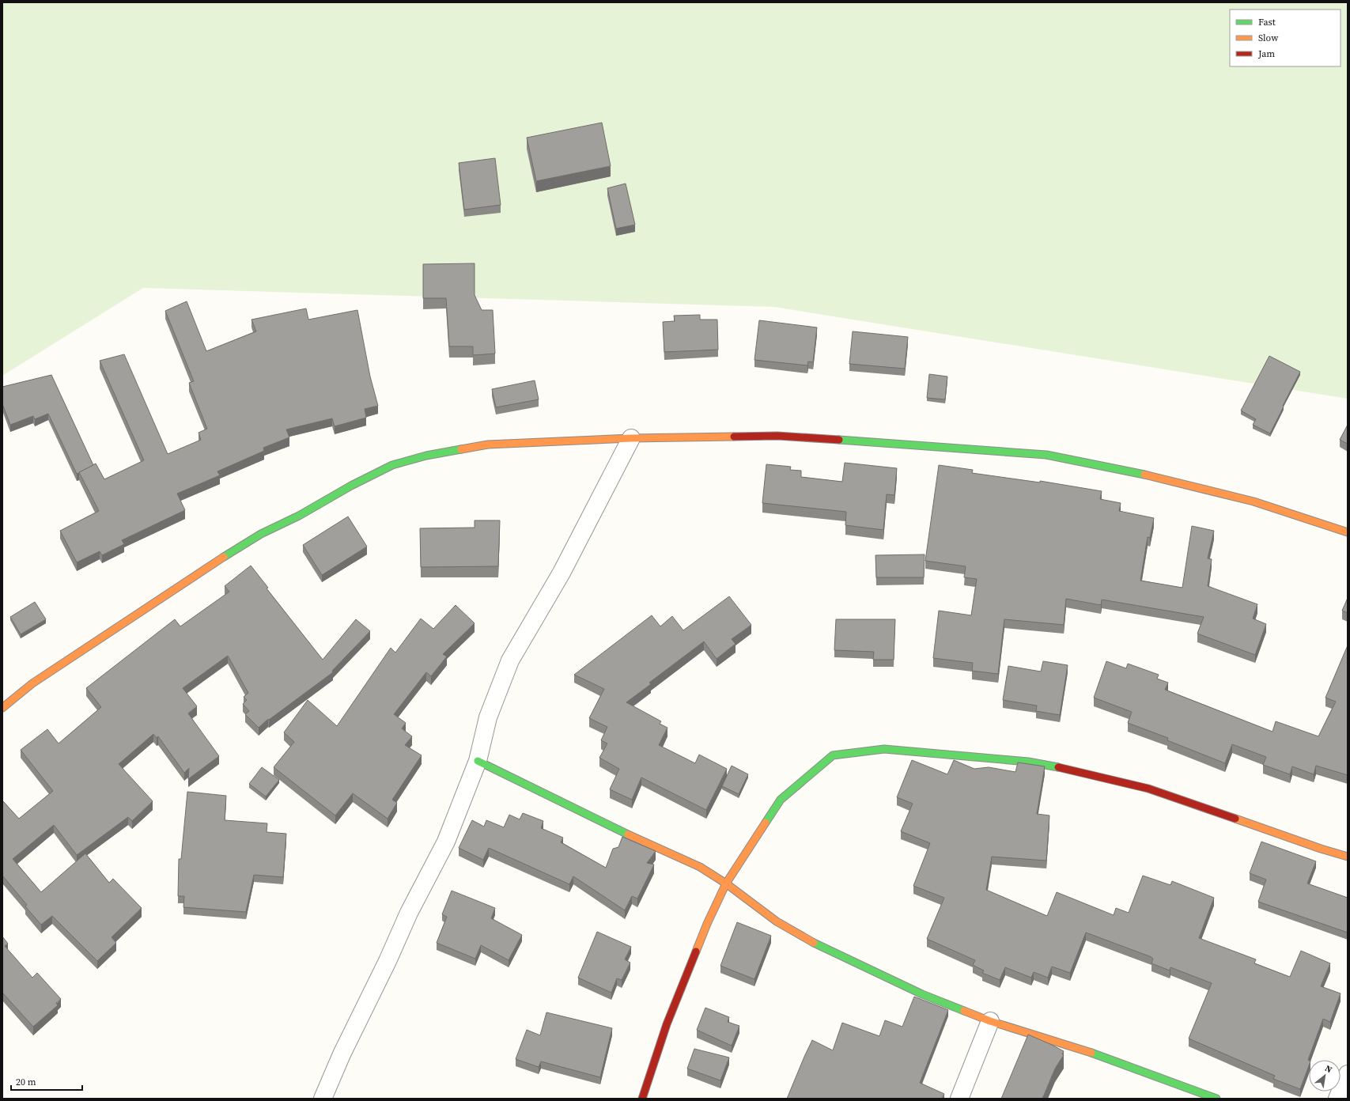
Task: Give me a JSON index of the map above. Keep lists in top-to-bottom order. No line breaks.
{"legend":["Fast","Slow","Jam"],"scale_bar":"20 m","north":"top right"}
